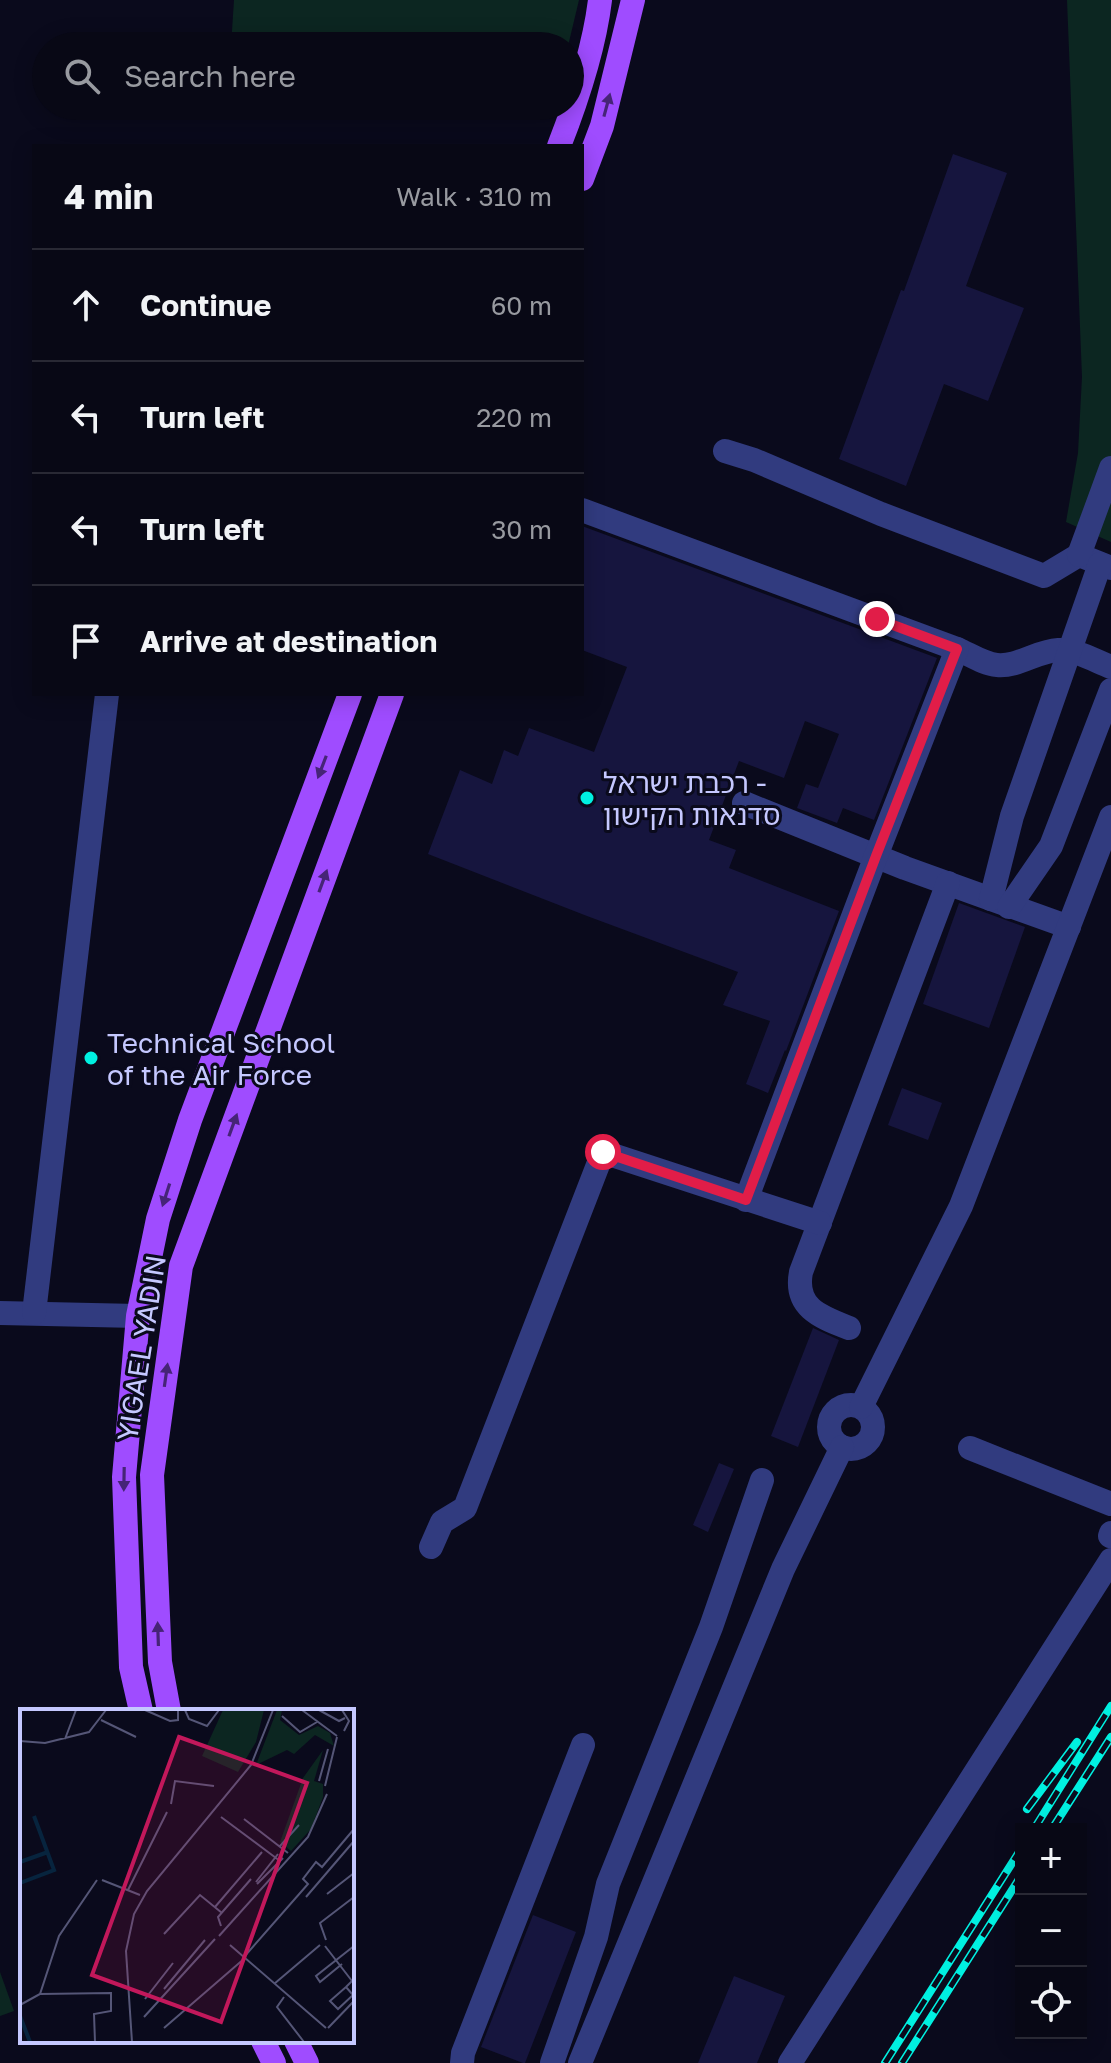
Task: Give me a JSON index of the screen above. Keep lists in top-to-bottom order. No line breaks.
{"streets":{"main road":["YIGAEL YADIN"]},"places":["רכבת ישראל - סדנאות הקישון","Technical School of the Air Force"],"page":{"search":"Search here","heading":["4 min","Walk · 310 m"],"list":[["Continue","60 m"],["Turn left","220 m"],["Turn left","30 m"],"Arrive at destination"],"map_buttons":["+","−"]}}
